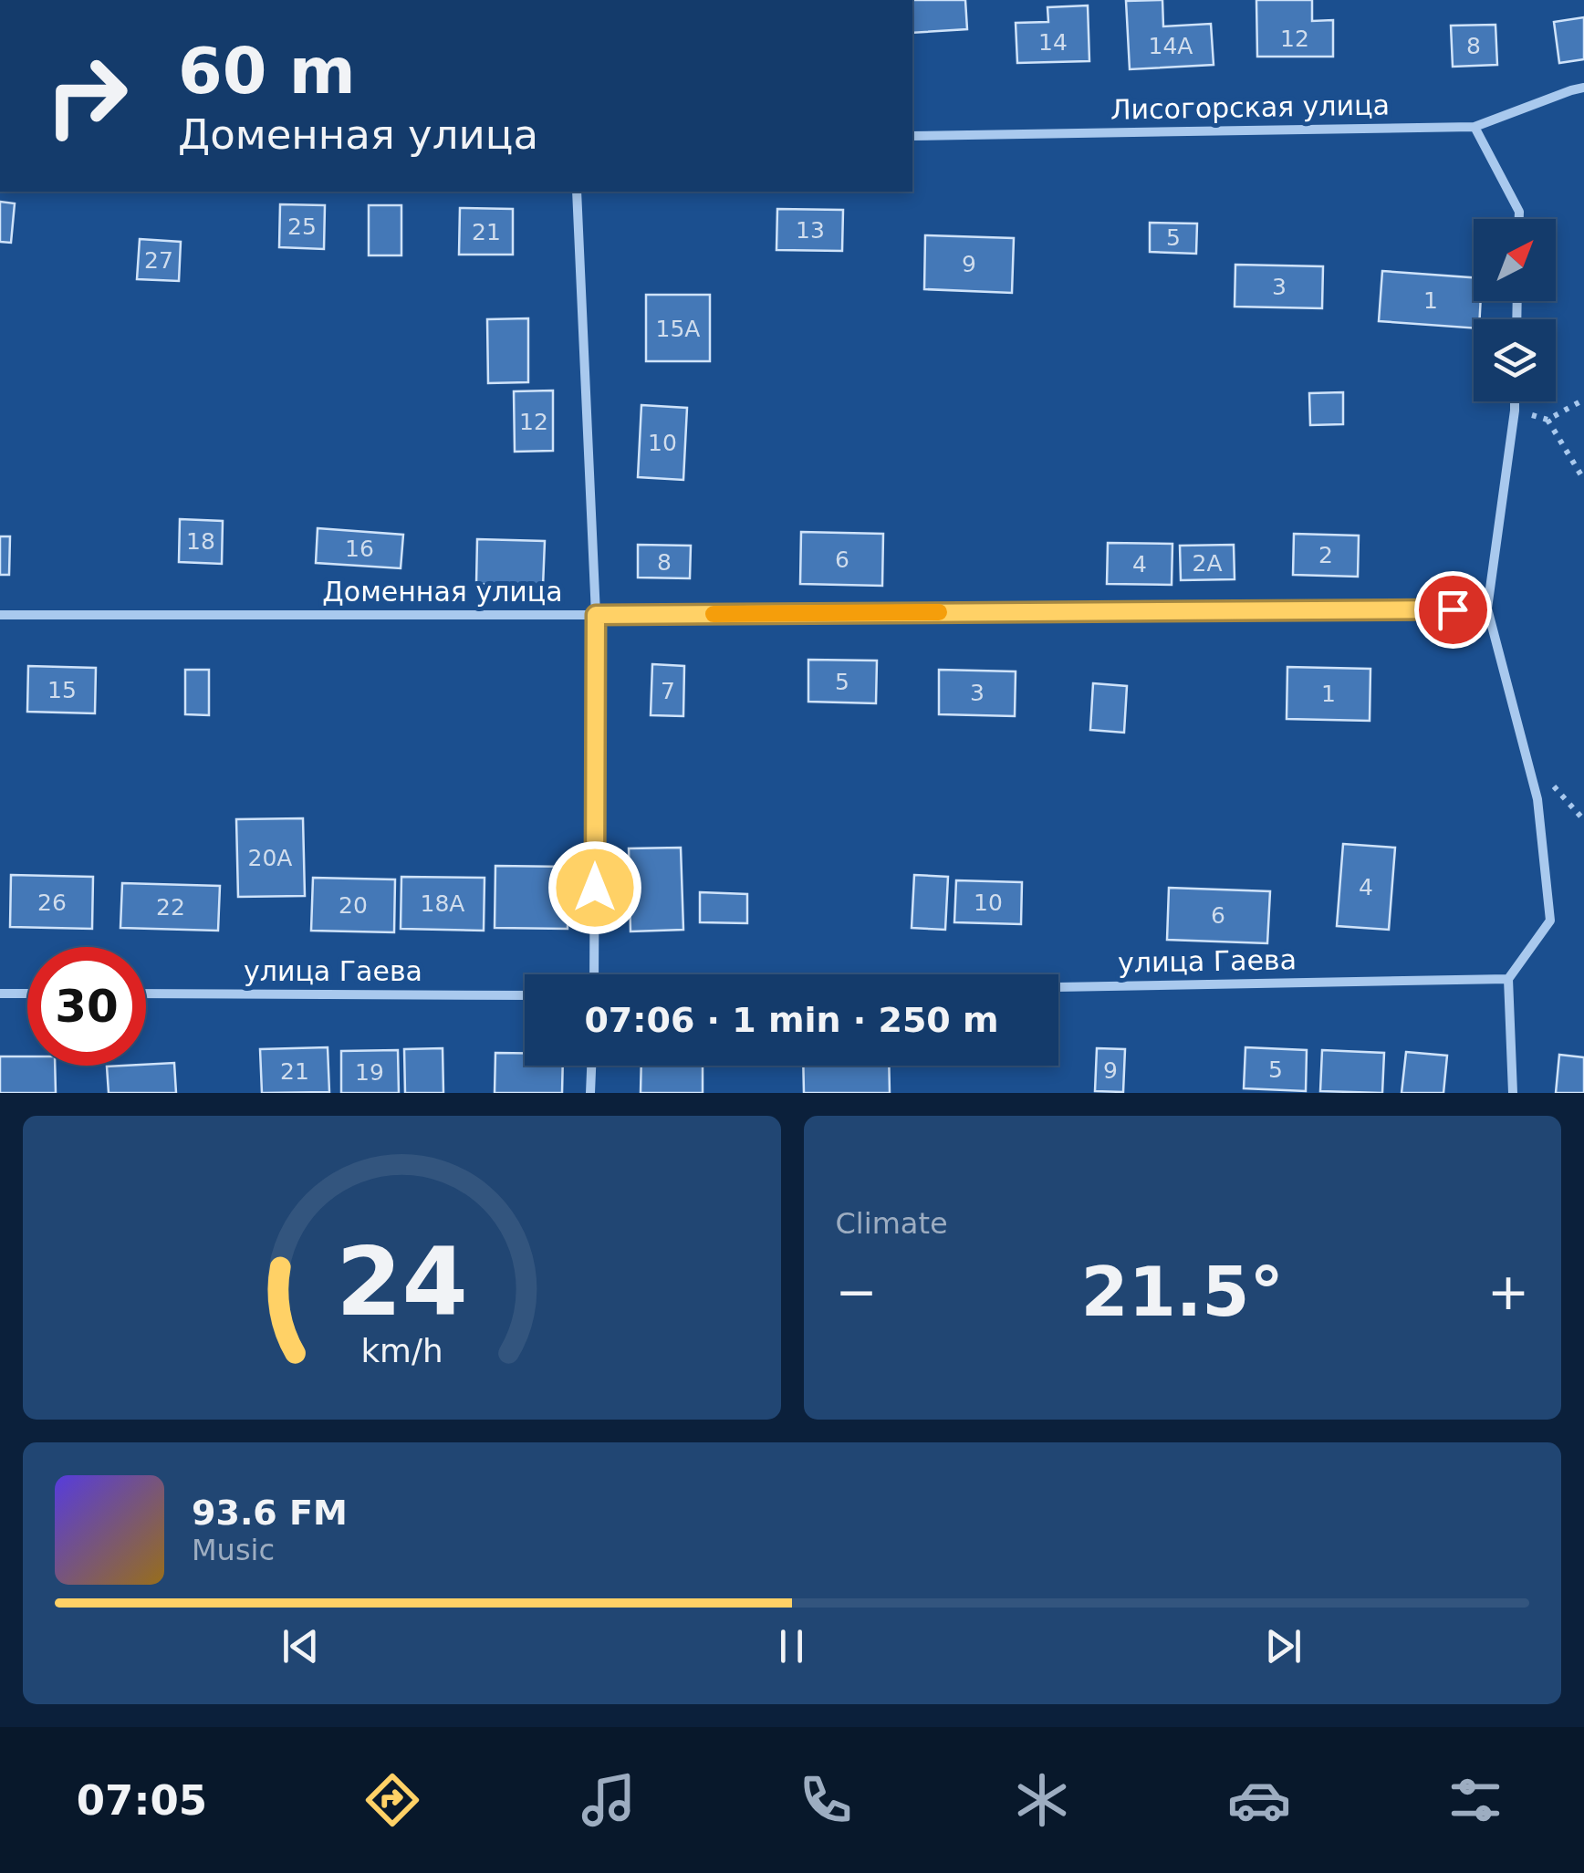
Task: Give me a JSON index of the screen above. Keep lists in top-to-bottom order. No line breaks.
{"streets":{"street":["Лисогорская улица","Доменная улица","улица Гаева"]},"house_numbers":["12","14","14А","8","25","13","21","5","27","9","3","1","15А","12","10","18","16","2","6","8","2А","4","5","15","7","3","1","20А","4","26","10","18А","20","22","6","5","9","21","19"],"north":"top right","page":{"turn":["60 m","Доменная улица"],"limit":"30","trip":"07:06 · 1 min · 250 m","tile":"Climate","heat":["−","21.5°","+"],"song":["93.6 FM","Music"],"tabs":"07:05","gauge":["24","km/h"]}}
